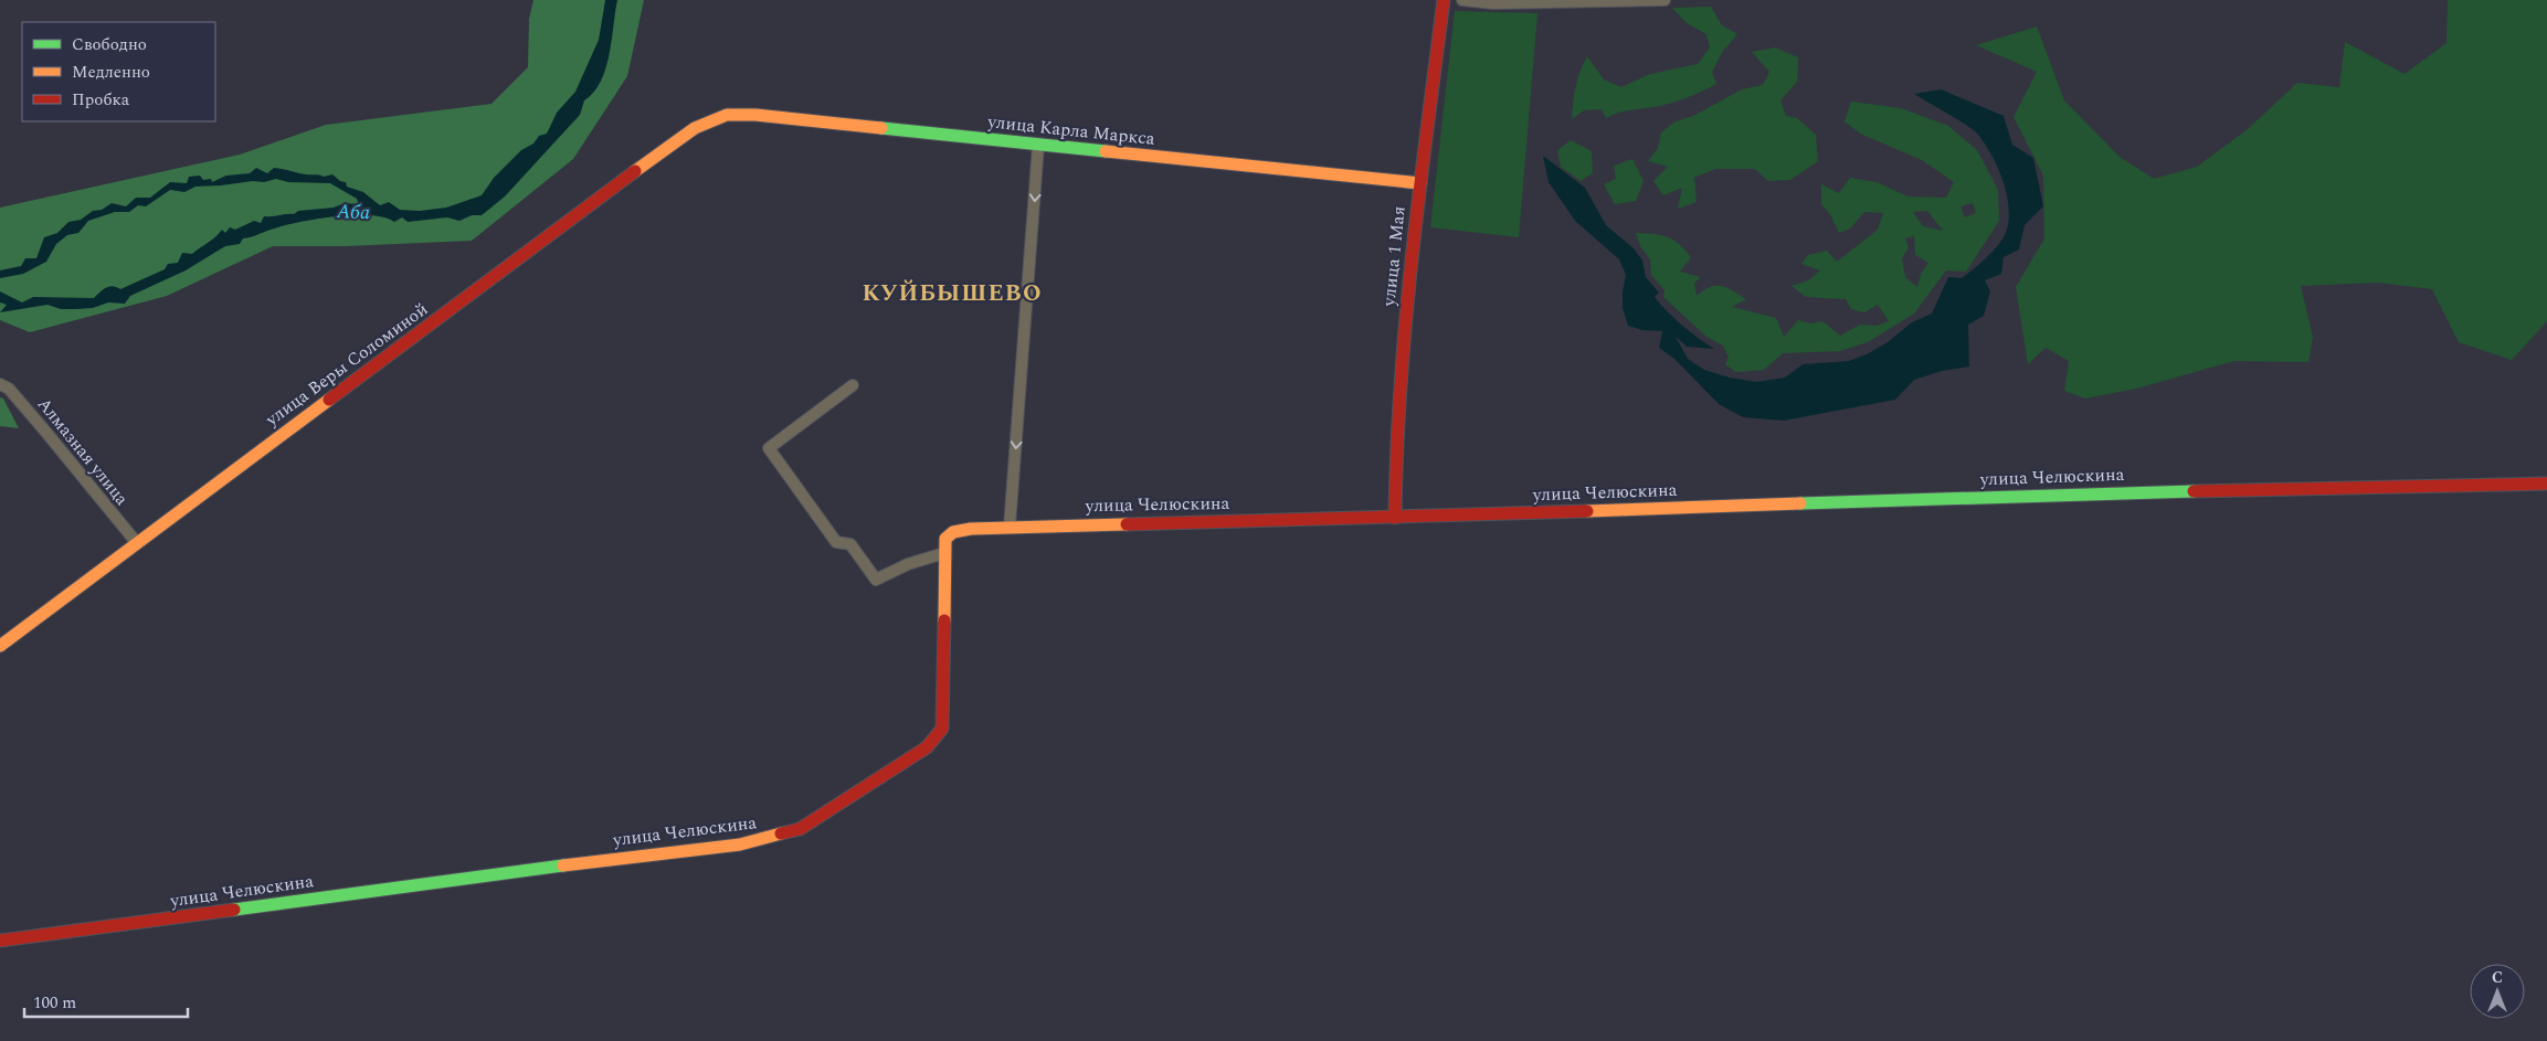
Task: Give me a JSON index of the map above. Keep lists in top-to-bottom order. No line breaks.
{"streets":{"street":["улица Карла Маркса","улица 1 Мая","улица Веры Соломиной","Алмазная улица","улица Челюскина"]},"crossings":[["улица Карла Маркса","улица 1 Мая"],["улица Карла Маркса","улица Веры Соломиной"],["улица 1 Мая","улица Челюскина"],["улица Веры Соломиной","Алмазная улица"]],"districts":["КУЙБЫШЕВО"],"water":["Аба"],"legend":["Свободно","Медленно","Пробка"],"scale_bar":"100 m","north":"top"}
